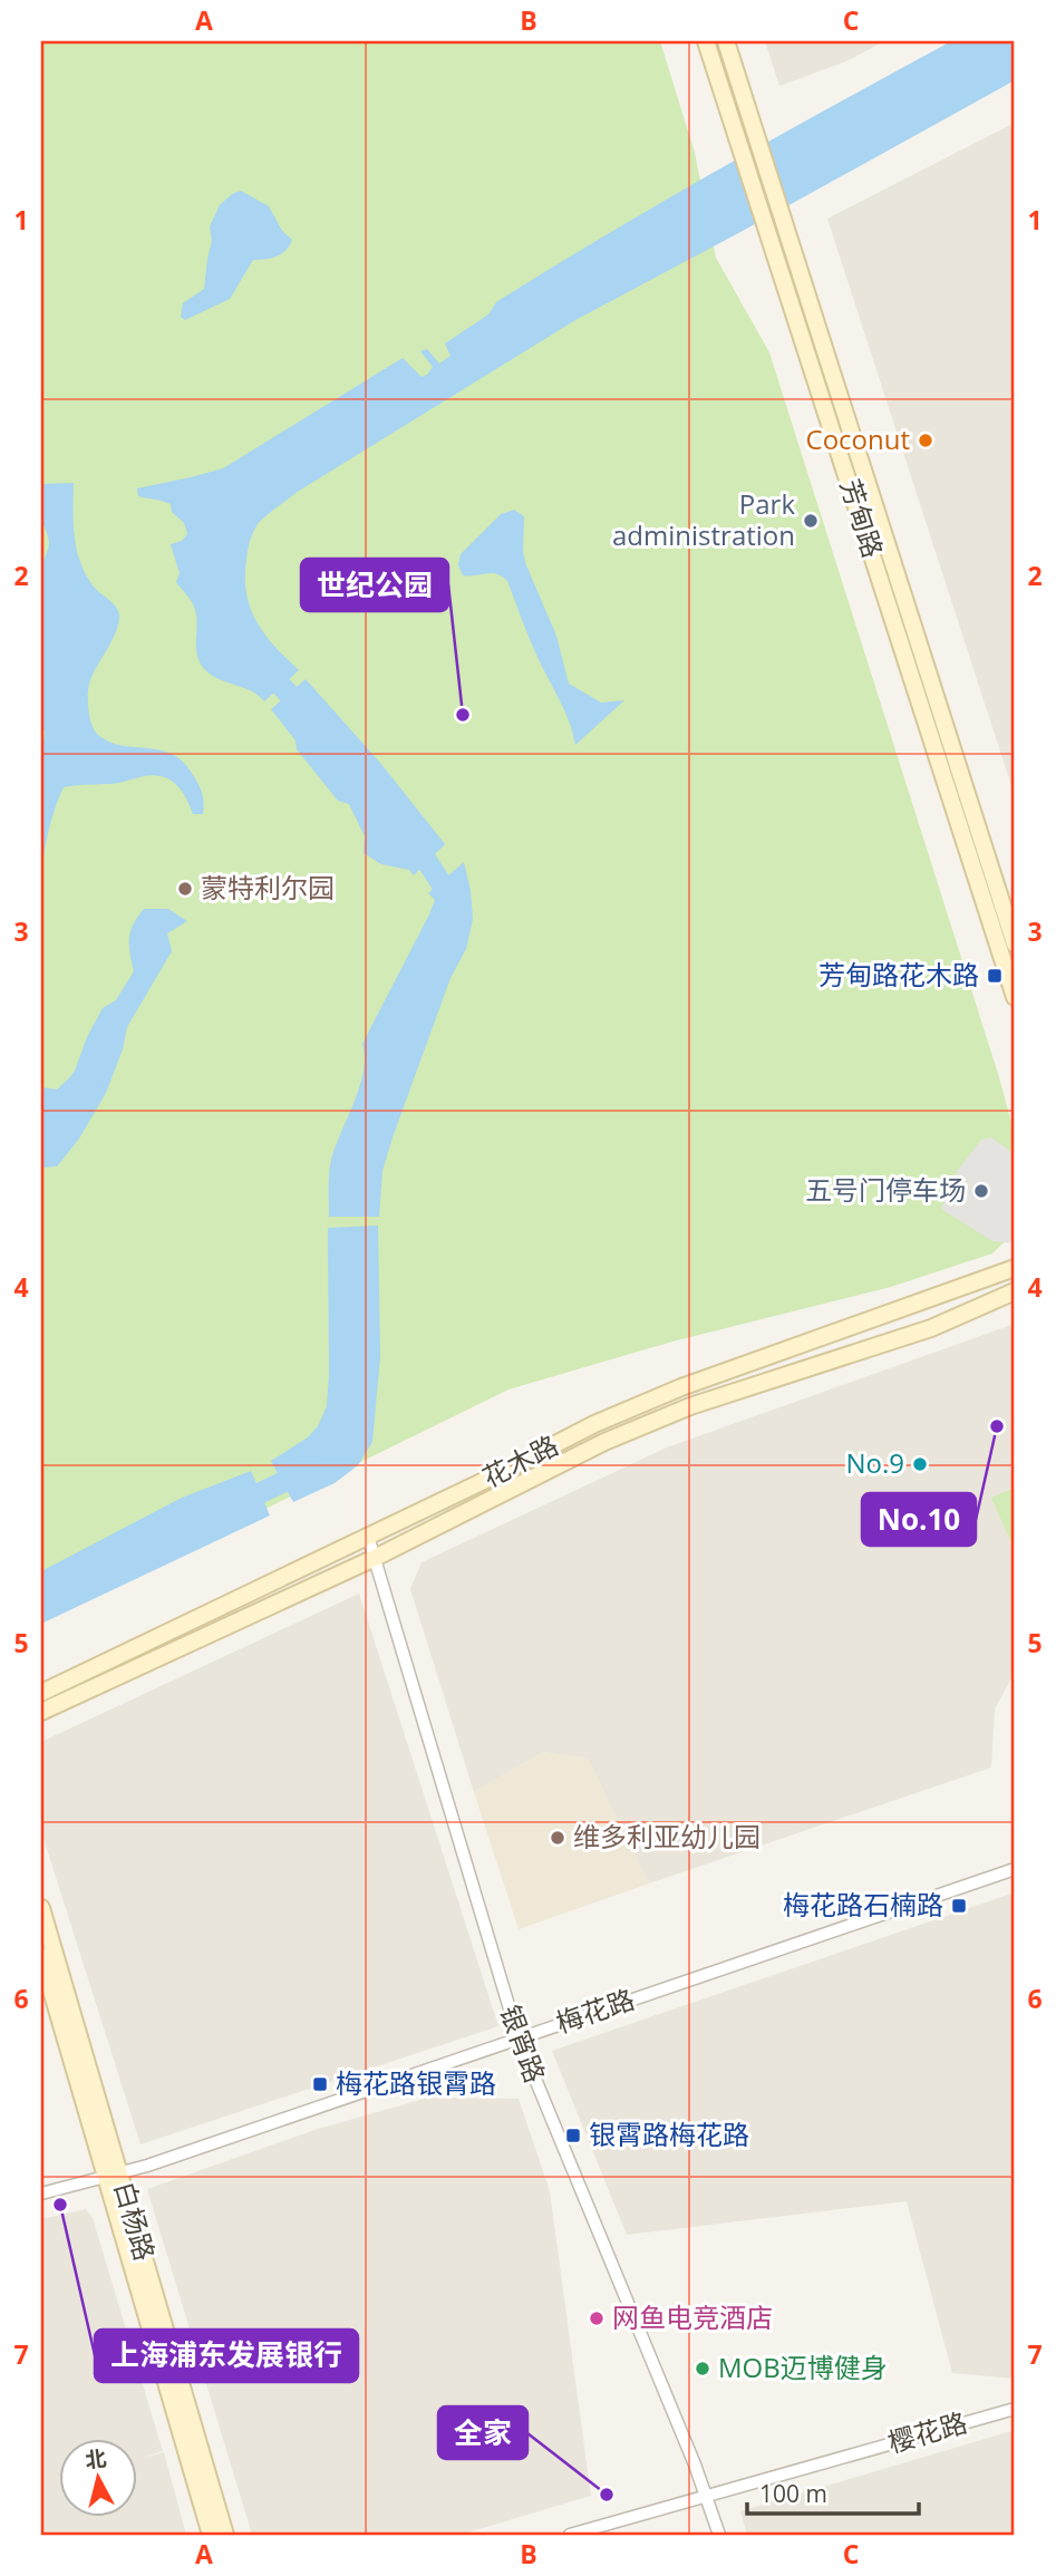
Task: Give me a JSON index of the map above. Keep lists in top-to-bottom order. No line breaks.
{"streets":{"main road":["芳甸路","花木路","白杨路"],"street":["梅花路","银宵路","樱花路"]},"crossings":[["花木路","银宵路"],["梅花路","银宵路"],["梅花路","白杨路"],["银宵路","樱花路"]],"places":{"other":["Coconut","Park administration","世纪公园","蒙特利尔园","五号门停车场","No.10","No.9","维多利亚幼儿园","上海浦东发展银行","网鱼电竞酒店","MOB迈博健身","全家"],"transit":["芳甸路花木路","梅花路石楠路","梅花路银霄路","银霄路梅花路"]},"scale_bar":"100 m","north":"top","grid":{"columns":["A","B","C"],"rows":["1","2","3","4","5","6","7"]}}
